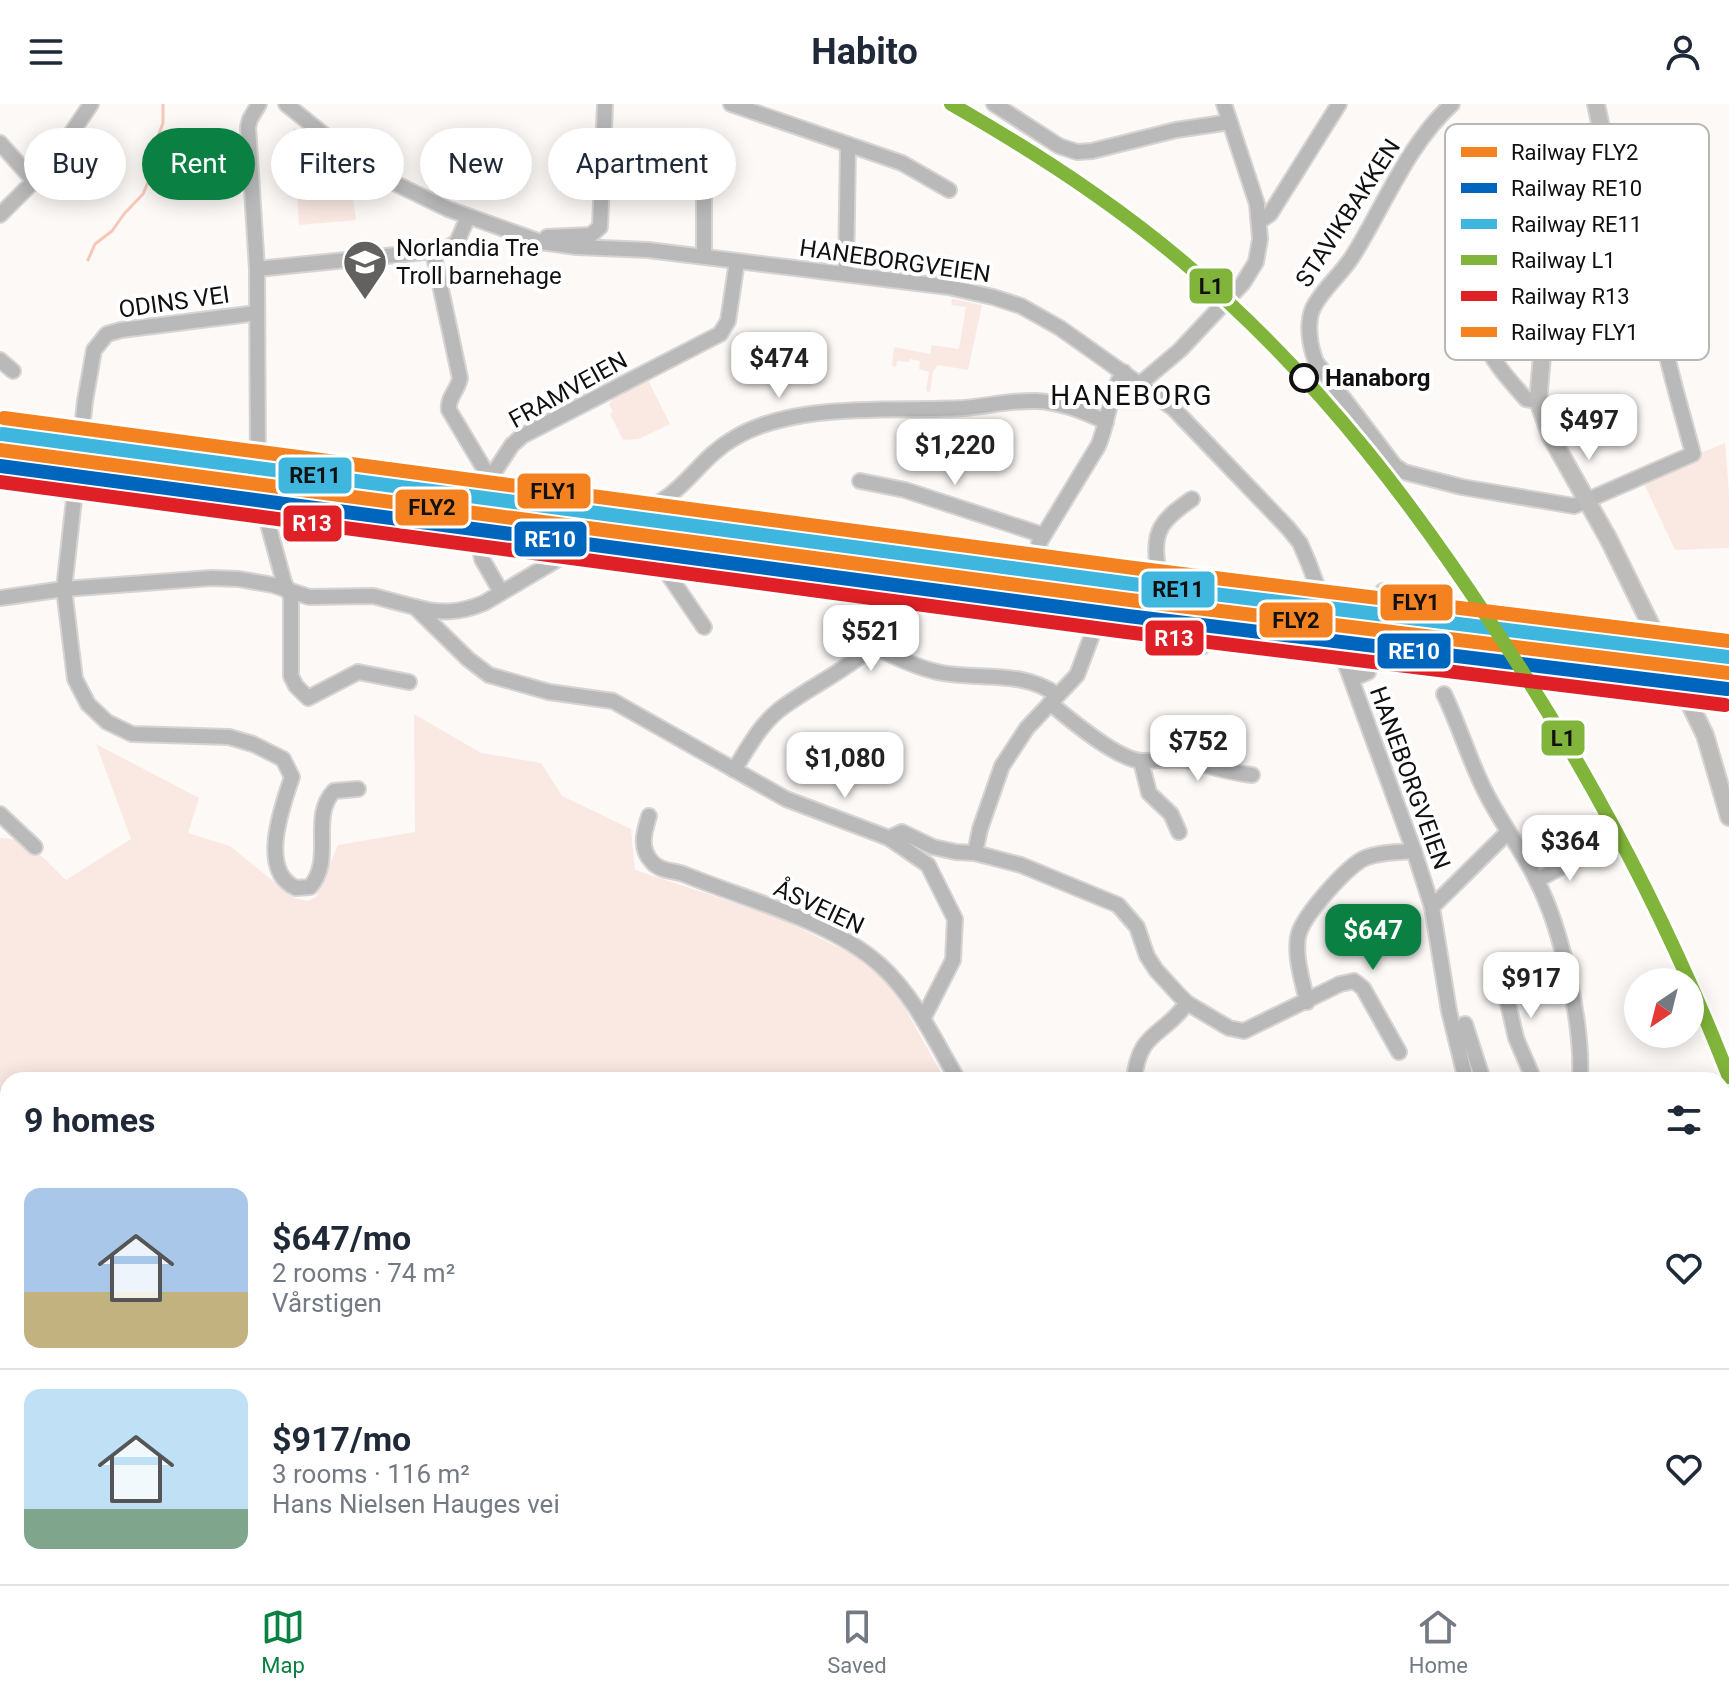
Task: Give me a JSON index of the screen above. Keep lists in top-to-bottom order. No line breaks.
{"streets":{"street":["STAVIKBAKKEN","HANEBORGVEIEN","ODINS VEI","FRAMVEIEN","ÅSVEIEN"]},"crossings":[["HANEBORGVEIEN","FRAMVEIEN"]],"districts":["HANEBORG"],"places":{"school or university":["Norlandia Tre Troll barnehage"],"other":["Hanaborg"]},"lines":["rail line L1","rail line FLY1","rail line RE11","rail line FLY2","rail line RE10","rail line R13"],"legend":["Railway FLY2","Railway RE10","Railway RE11","Railway L1","Railway R13","Railway FLY1"],"north":"bottom left","page":{"header":"Habito","chip":["Buy","Rent","Filters","New","Apartment"],"price":["$474","$497","$1,220","$521","$752","$1,080","$364","$647","$917"],"heading":"9 homes","list":[{"name":"$647/mo","note":"2 rooms · 74 m² · Vårstigen"},{"name":"$917/mo","note":"3 rooms · 116 m² · Hans Nielsen Hauges vei"}],"tabs":["Map","Saved","Home"]}}
